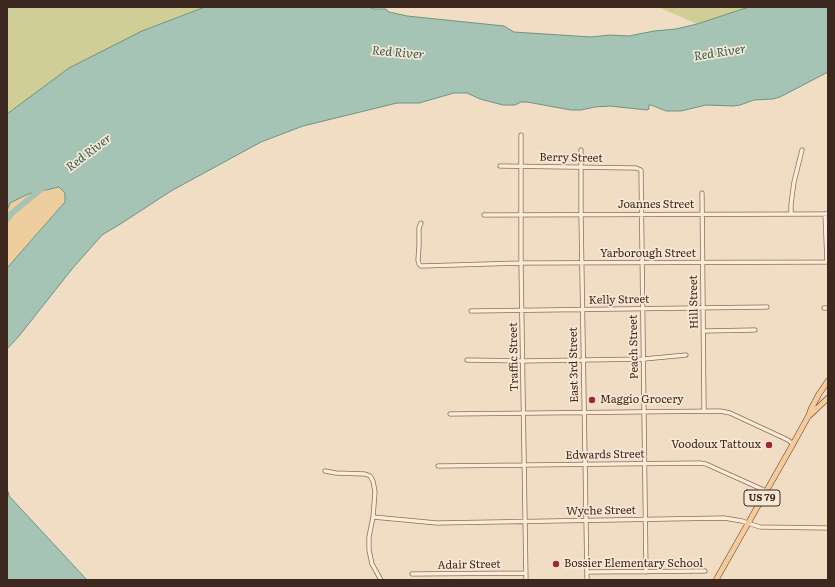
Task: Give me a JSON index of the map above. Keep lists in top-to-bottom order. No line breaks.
{"streets":{"main road":["US 79"],"street":["Berry Street","Joannes Street","Yarborough Street","Kelly Street","Hill Street","Peach Street","Traffic Street","East 3rd Street","Edwards Street","Wyche Street","Adair Street"]},"crossings":[["Berry Street","Peach Street"],["Berry Street","Traffic Street"],["Berry Street","East 3rd Street"],["Joannes Street","Hill Street"],["Joannes Street","Peach Street"],["Joannes Street","Traffic Street"],["Joannes Street","East 3rd Street"],["Yarborough Street","Hill Street"],["Yarborough Street","Peach Street"],["Yarborough Street","Traffic Street"],["Yarborough Street","East 3rd Street"],["Kelly Street","Hill Street"],["Kelly Street","Peach Street"],["Kelly Street","Traffic Street"],["Kelly Street","East 3rd Street"],["Peach Street","Edwards Street"],["Peach Street","Wyche Street"],["Traffic Street","Edwards Street"],["Traffic Street","Wyche Street"],["Traffic Street","Adair Street"],["East 3rd Street","Edwards Street"],["East 3rd Street","Wyche Street"],["Edwards Street","US 79"],["US 79","Wyche Street"]],"water":["Red River"],"places":["Maggio Grocery","Voodoux Tattoux","Bossier Elementary School"]}
